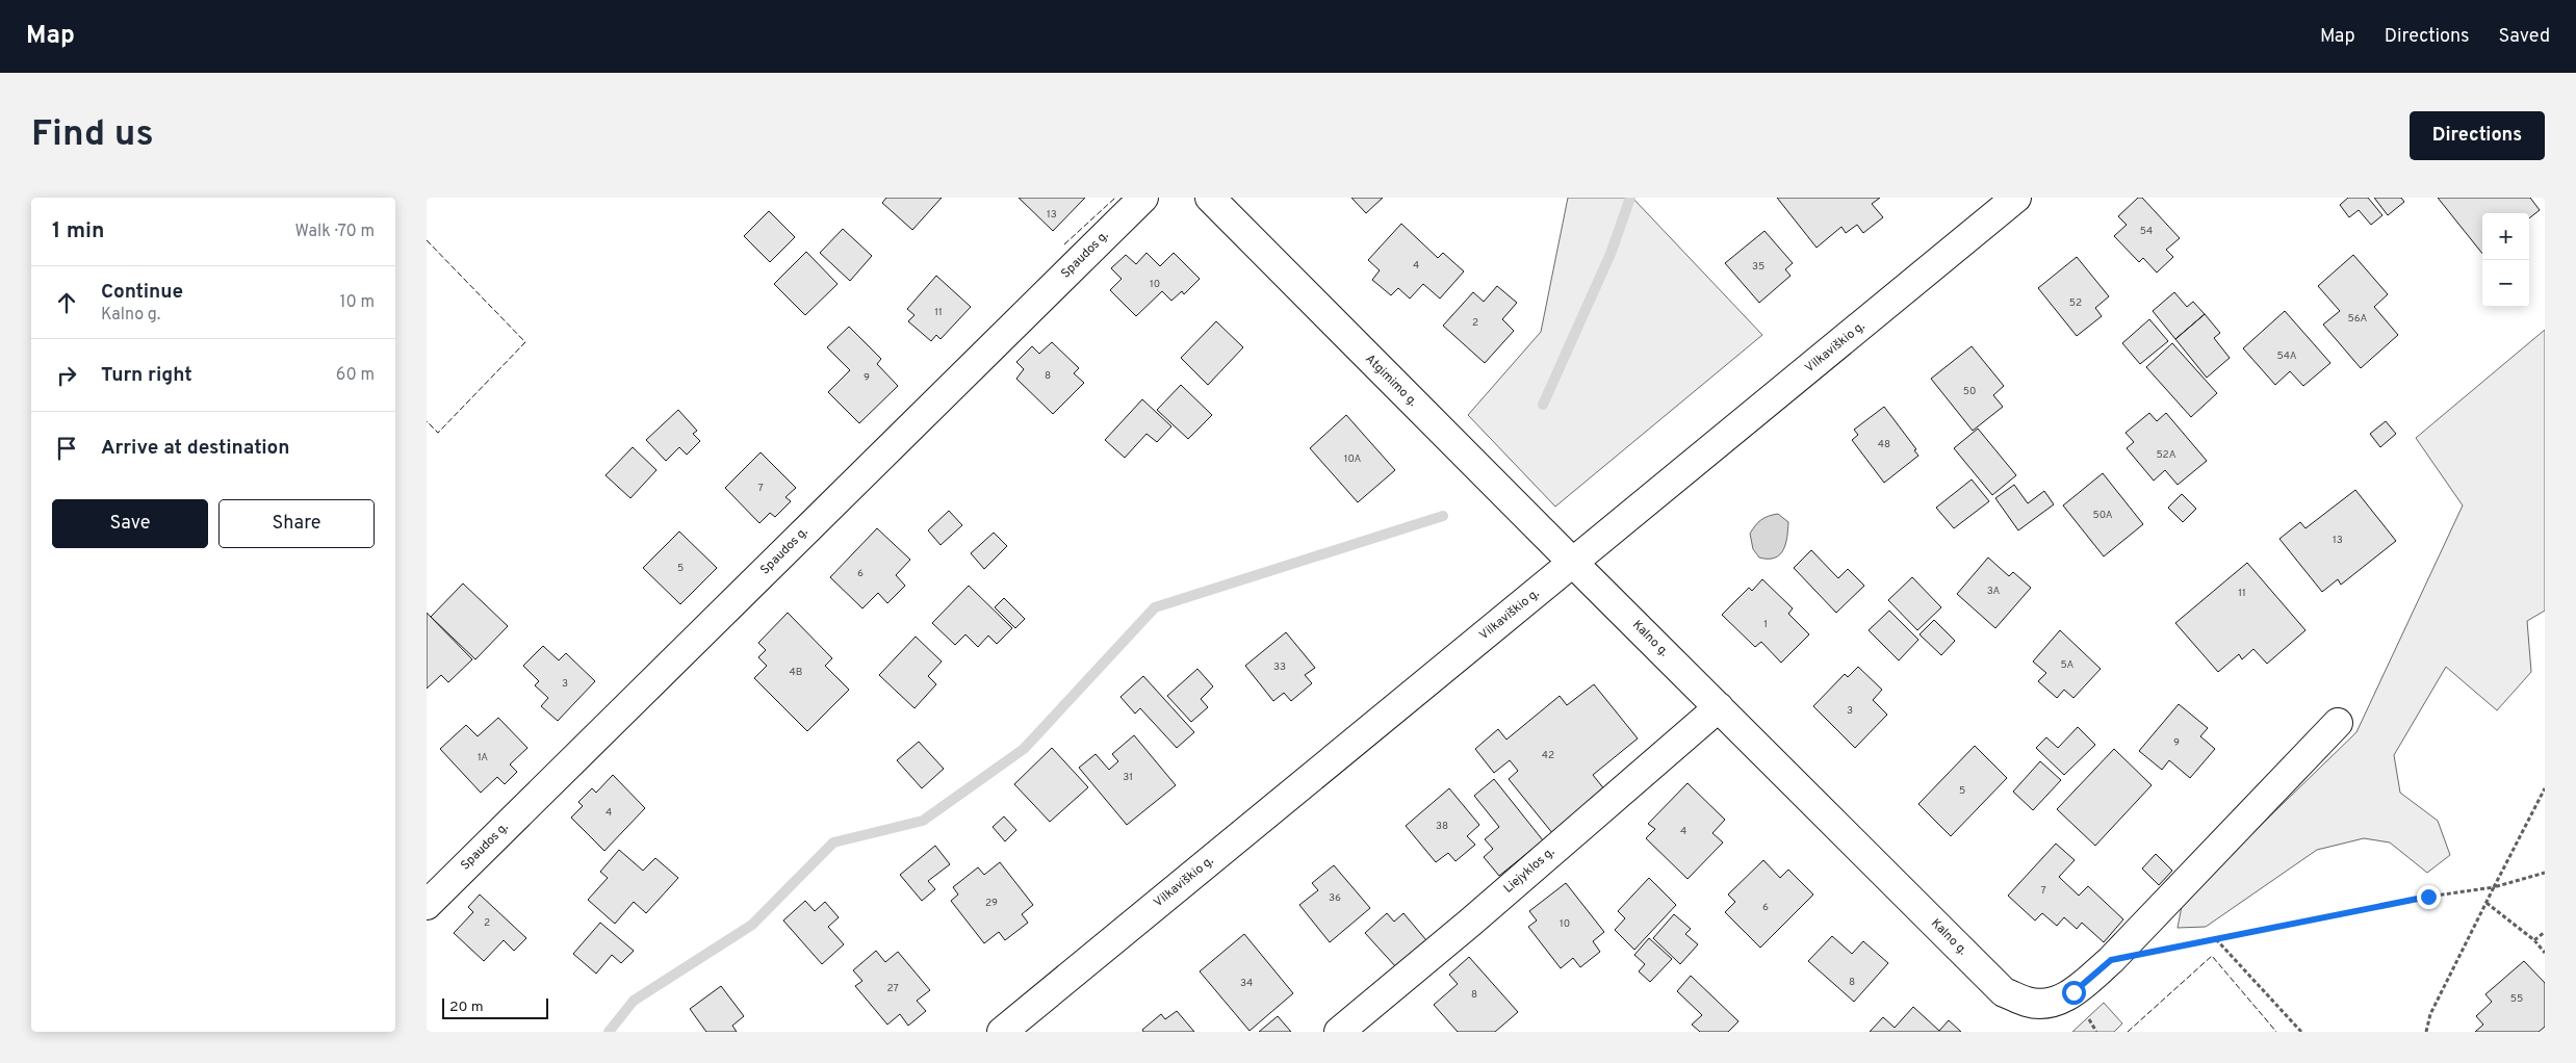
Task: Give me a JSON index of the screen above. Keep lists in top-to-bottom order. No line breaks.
{"streets":{"main road":["Spaudos g.","Vilkaviškio g.","Atgimimo g.","Kalno g.","Liejyklos g."]},"crossings":[["Vilkaviškio g.","Atgimimo g."],["Vilkaviškio g.","Kalno g."],["Atgimimo g.","Kalno g."],["Kalno g.","Liejyklos g."]],"house_numbers":["13","54","4","35","10","52","11","56A","2","54A","8","9","50","48","52A","10A","7","50A","13","5","6","3A","11","1","5A","33","4B","3","3","9","42","1A","31","5","4","38","4","7","36","29","6","2","10","8","34","27","8","55"],"scale_bar":"20 m","page":{"header":"Map","nav":["Map","Directions","Saved"],"buttons":["Directions",["Save","Share"]],"title":"Find us","heading":["1 min","Walk · 70 m"],"map_buttons":["+","−"],"list":[["Continue","Kalno g.","10 m"],["Turn right","60 m"],"Arrive at destination"],"scale":"20 m"}}
